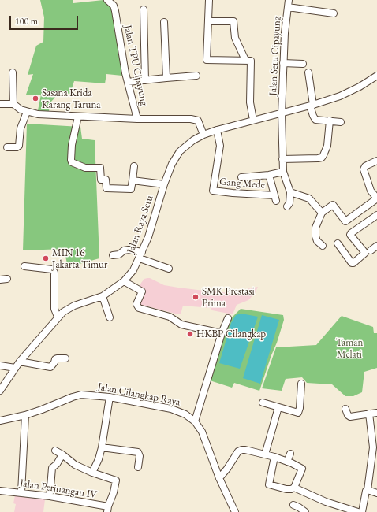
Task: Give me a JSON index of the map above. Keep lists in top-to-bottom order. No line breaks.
{"streets":{"street":["Jalan Setu Cipayung","Jalan TPU Cipayung","Gang Mede","Jalan Raya Setu","Jalan Cilangkap Raya","Jalan Perjuangan IV"]},"crossings":[["Jalan Setu Cipayung","Jalan Raya Setu"],["Jalan TPU Cipayung","Jalan Raya Setu"],["Gang Mede","Jalan Raya Setu"]],"parks":["Taman Melati"],"places":["Sasana Krida Karang Taruna","MIN 16 Jakarta Timur","SMK Prestasi Prima","HKBP Cilangkap"],"scale_bar":"100 m"}
